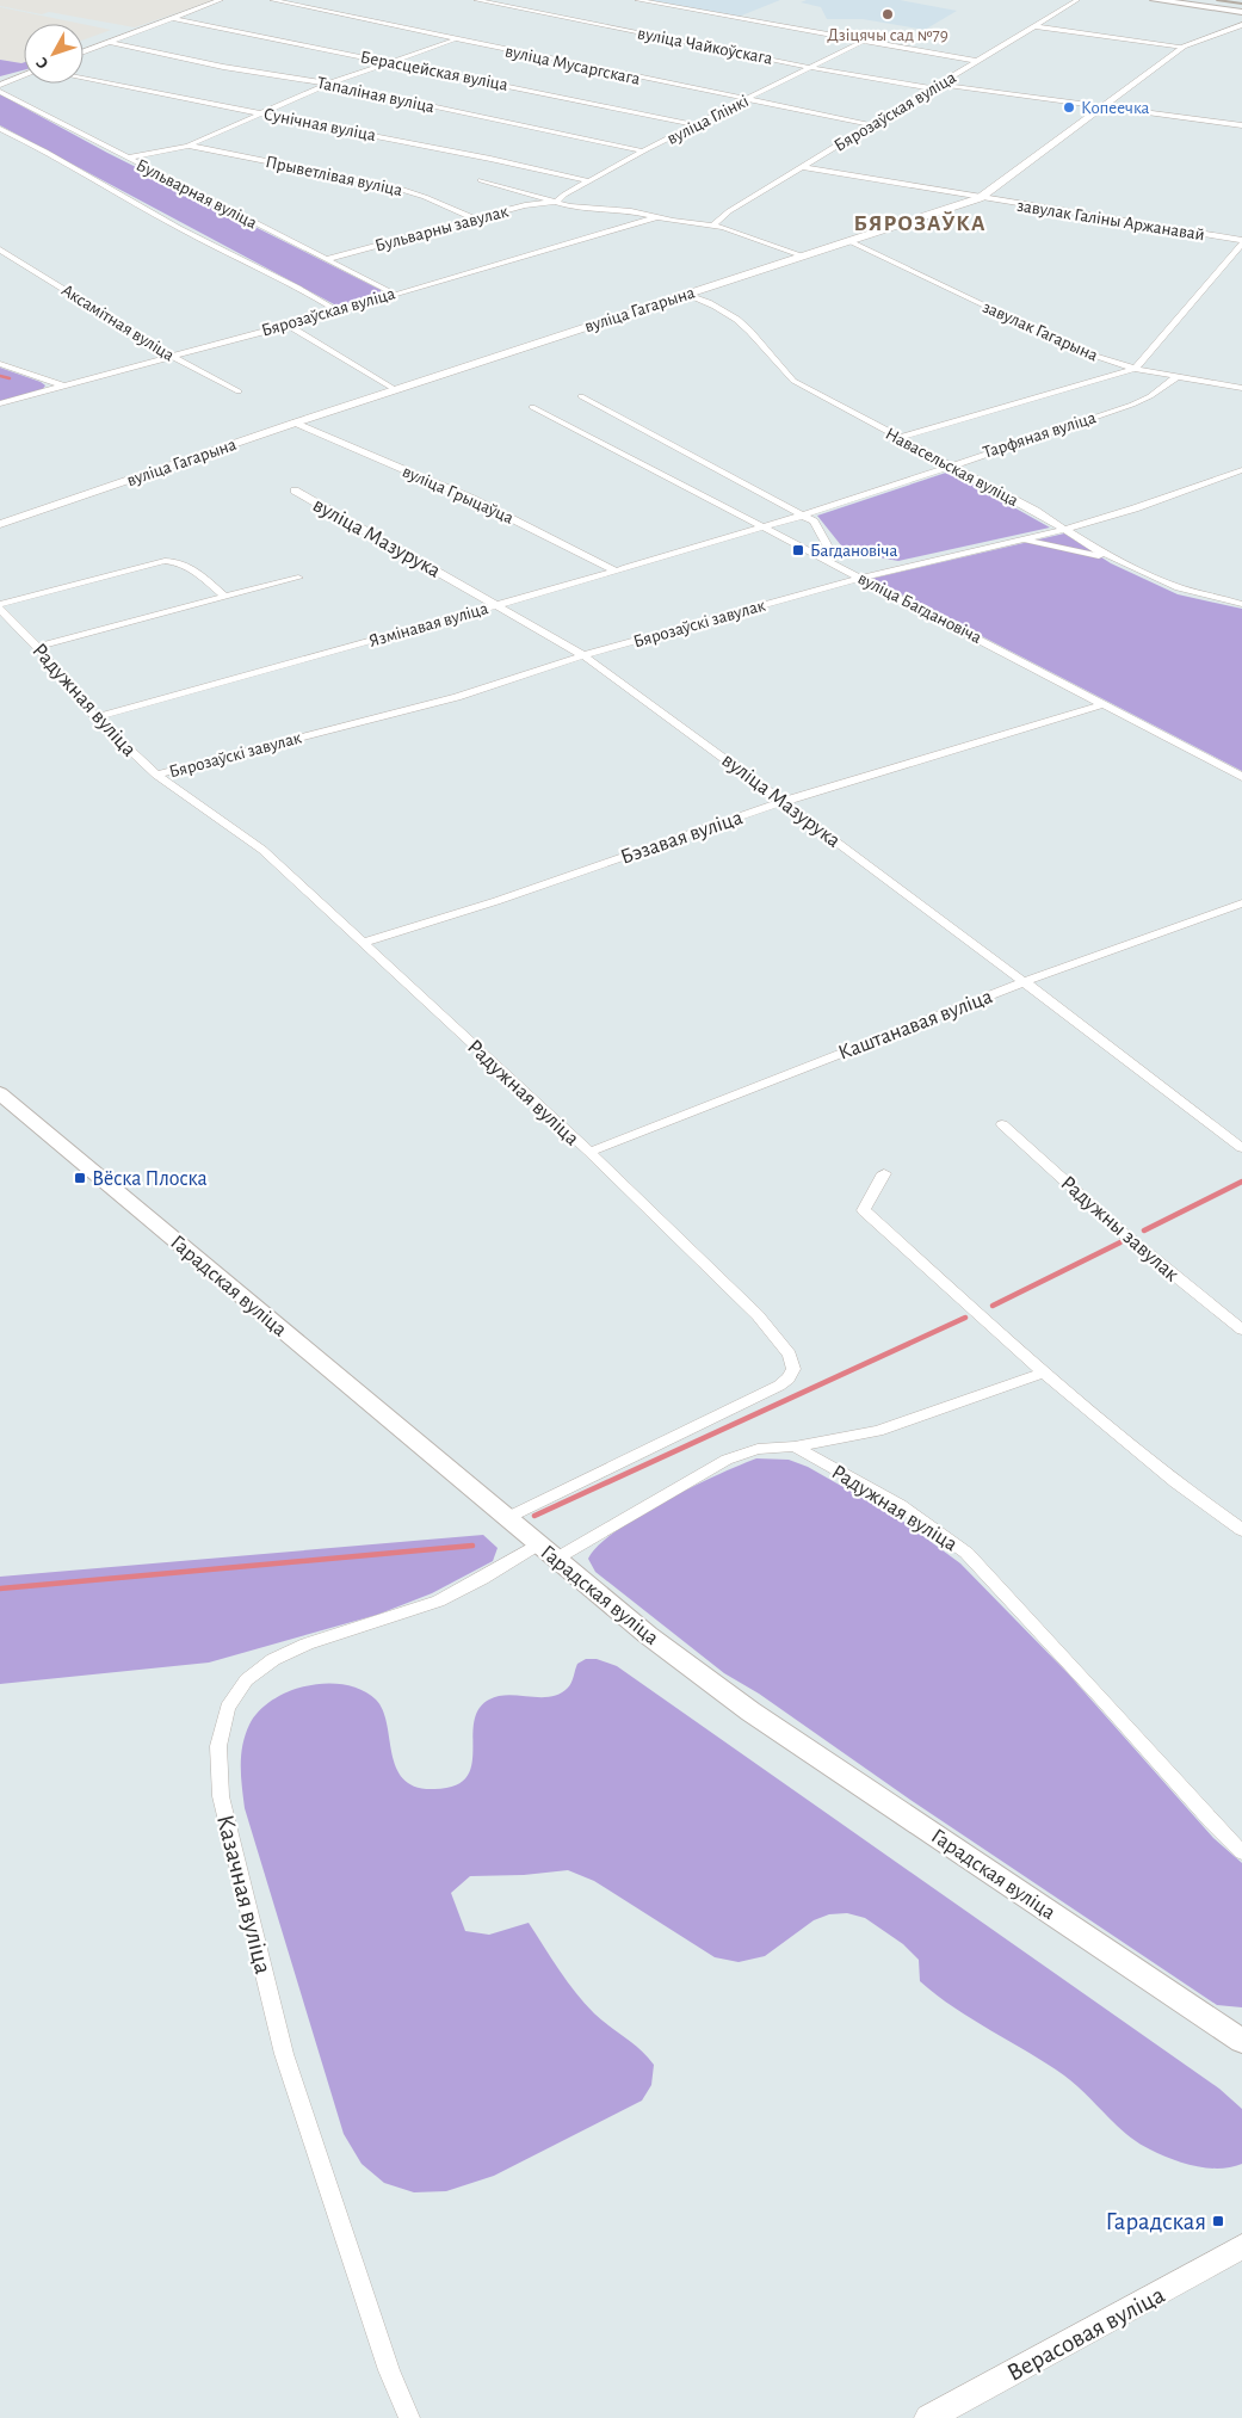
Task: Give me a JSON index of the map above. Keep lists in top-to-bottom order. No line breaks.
{"streets":{"main road":["Гарадская вуліца"],"street":["вуліца Чайкоўскага","вуліца Мусаргскага","Берасцейская вуліца","Тапаліная вуліца","Бярозаўская вуліца","вуліца Глінкі","Сунічная вуліца","Прыветлівая вуліца","Бульварная вуліца","завулак Галіны Аржанавай","Бульварны завулак","вуліца Гагарына","Аксамітная вуліца","завулак Гагарына","Тарфяная вуліца","Навасельская вуліца","вуліца Грыцаўца","вуліца Мазурука","вуліца Багдановіча","Бярозаўскі завулак","Язмінавая вуліца","Радужная вуліца","Бэзавая вуліца","Каштанавая вуліца","Радужны завулак","Казачная вуліца","Верасовая вуліца"]},"crossings":[["вуліца Чайкоўскага","Бярозаўская вуліца"],["вуліца Чайкоўскага","вуліца Глінкі"],["вуліца Мусаргскага","Бярозаўская вуліца"],["вуліца Мусаргскага","вуліца Глінкі"],["вуліца Мусаргскага","Прыветлівая вуліца"],["Берасцейская вуліца","вуліца Глінкі"],["Берасцейская вуліца","Прыветлівая вуліца"],["Тапаліная вуліца","вуліца Глінкі"],["Тапаліная вуліца","Прыветлівая вуліца"],["Бярозаўская вуліца","Бульварная вуліца"],["Бярозаўская вуліца","завулак Галіны Аржанавай"],["Бярозаўская вуліца","Аксамітная вуліца"],["вуліца Глінкі","Сунічная вуліца"],["вуліца Глінкі","Бульварны завулак"],["Сунічная вуліца","Прыветлівая вуліца"],["Прыветлівая вуліца","Бульварная вуліца"],["Прыветлівая вуліца","Бульварны завулак"],["Бульварная вуліца","Бульварны завулак"],["завулак Галіны Аржанавай","вуліца Гагарына"],["вуліца Гагарына","завулак Гагарына"],["вуліца Гагарына","Навасельская вуліца"],["вуліца Гагарына","вуліца Грыцаўца"],["завулак Гагарына","Тарфяная вуліца"],["Тарфяная вуліца","Навасельская вуліца"],["Тарфяная вуліца","вуліца Багдановіча"],["Тарфяная вуліца","Язмінавая вуліца"],["Навасельская вуліца","Бярозаўскі завулак"],["вуліца Грыцаўца","Язмінавая вуліца"],["вуліца Мазурука","Бярозаўскі завулак"],["вуліца Мазурука","Язмінавая вуліца"],["вуліца Мазурука","Бэзавая вуліца"],["вуліца Мазурука","Каштанавая вуліца"],["вуліца Багдановіча","Бярозаўскі завулак"],["вуліца Багдановіча","Язмінавая вуліца"],["вуліца Багдановіча","Бэзавая вуліца"],["Бярозаўскі завулак","Радужная вуліца"],["Язмінавая вуліца","Радужная вуліца"],["Радужная вуліца","Бэзавая вуліца"],["Радужная вуліца","Каштанавая вуліца"],["Радужная вуліца","Гарадская вуліца"],["Гарадская вуліца","Казачная вуліца"]],"districts":["БЯРОЗАЎКА"],"places":{"other":["Дзіцячы сад №79","Копеечка"],"transit":["Багдановіча","Вёска Плоска","Гарадская"]},"north":"bottom left"}
